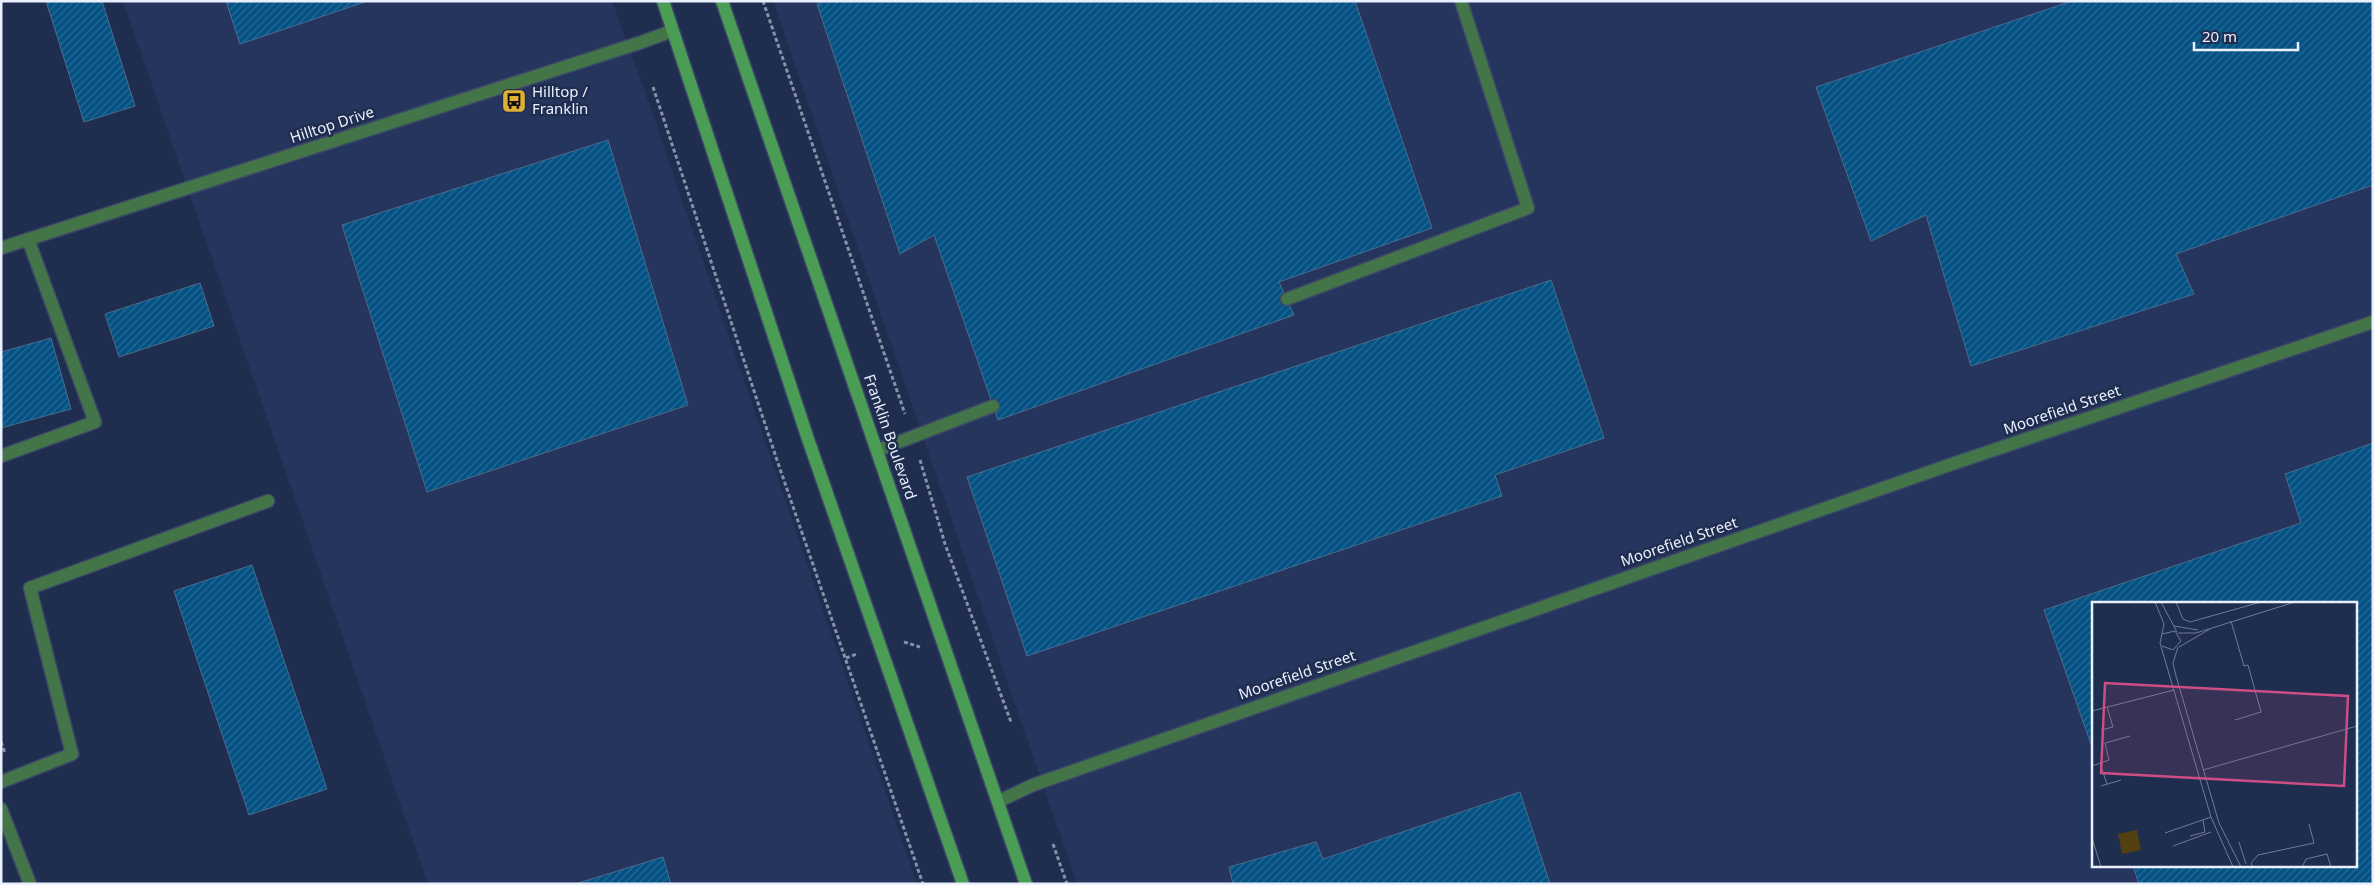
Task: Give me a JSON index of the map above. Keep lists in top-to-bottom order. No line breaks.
{"streets":{"main road":["Franklin Boulevard"],"street":["Hilltop Drive","Moorefield Street"]},"crossings":[["Moorefield Street","Franklin Boulevard"]],"places":{"bus stop":["Hilltop / Franklin"]},"scale_bar":"20 m"}
